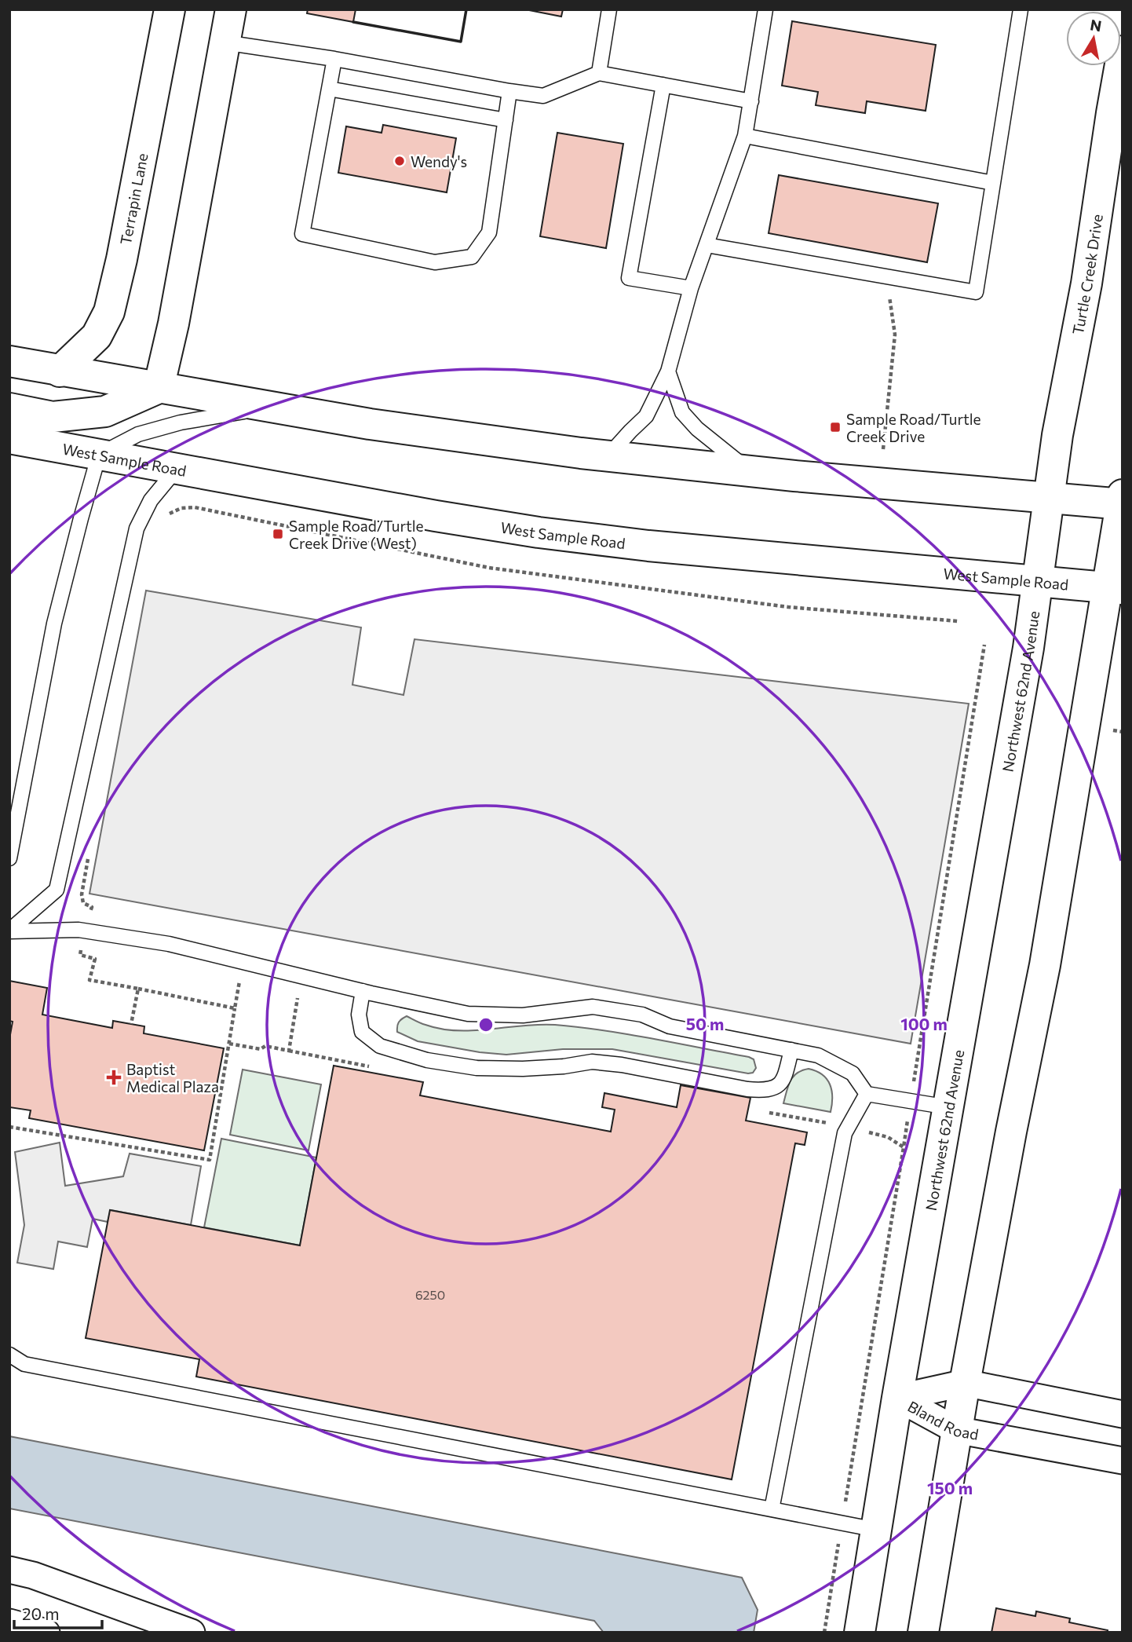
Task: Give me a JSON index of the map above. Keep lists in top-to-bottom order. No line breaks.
{"streets":{"street":["Terrapin Lane","Turtle Creek Drive","West Sample Road","Northwest 62nd Avenue","Bland Road"]},"crossings":[["Turtle Creek Drive","Northwest 62nd Avenue"],["West Sample Road","Northwest 62nd Avenue"],["Northwest 62nd Avenue","Bland Road"]],"places":{"other":["Wendy's"],"transit":["Sample Road/Turtle Creek Drive","Sample Road/Turtle Creek Drive (West)"],"health":["Baptist Medical Plaza"]},"house_numbers":["6250"],"scale_bar":"20 m","north":"top","rings":["50 m","100 m","150 m"]}
